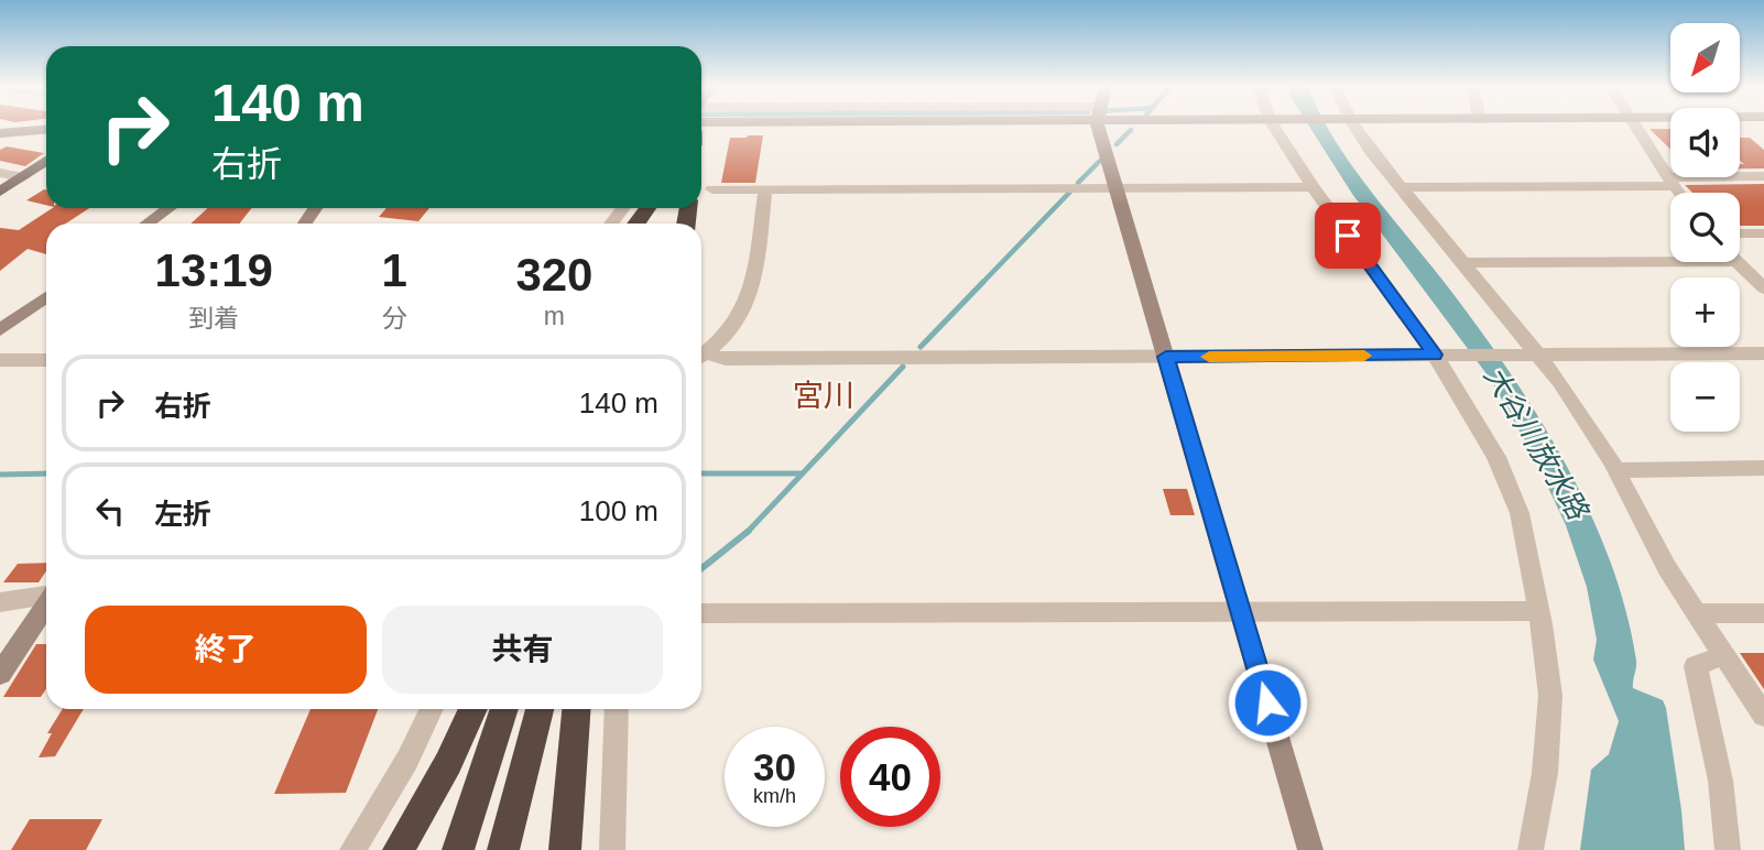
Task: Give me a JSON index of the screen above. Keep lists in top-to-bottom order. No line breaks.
{"districts":["宮川"],"water":["大谷川放水路"],"north":"bottom left","page":{"map_buttons":["+","−"],"turn":["140 m","右折"],"eta":["13:19","到着","1","分","320","m"],"list":[{"name":"右折","value":"140 m"},{"name":"左折","value":"100 m"}],"buttons":["終了","共有"],"speed":"30 km/h","limit":"40"}}
